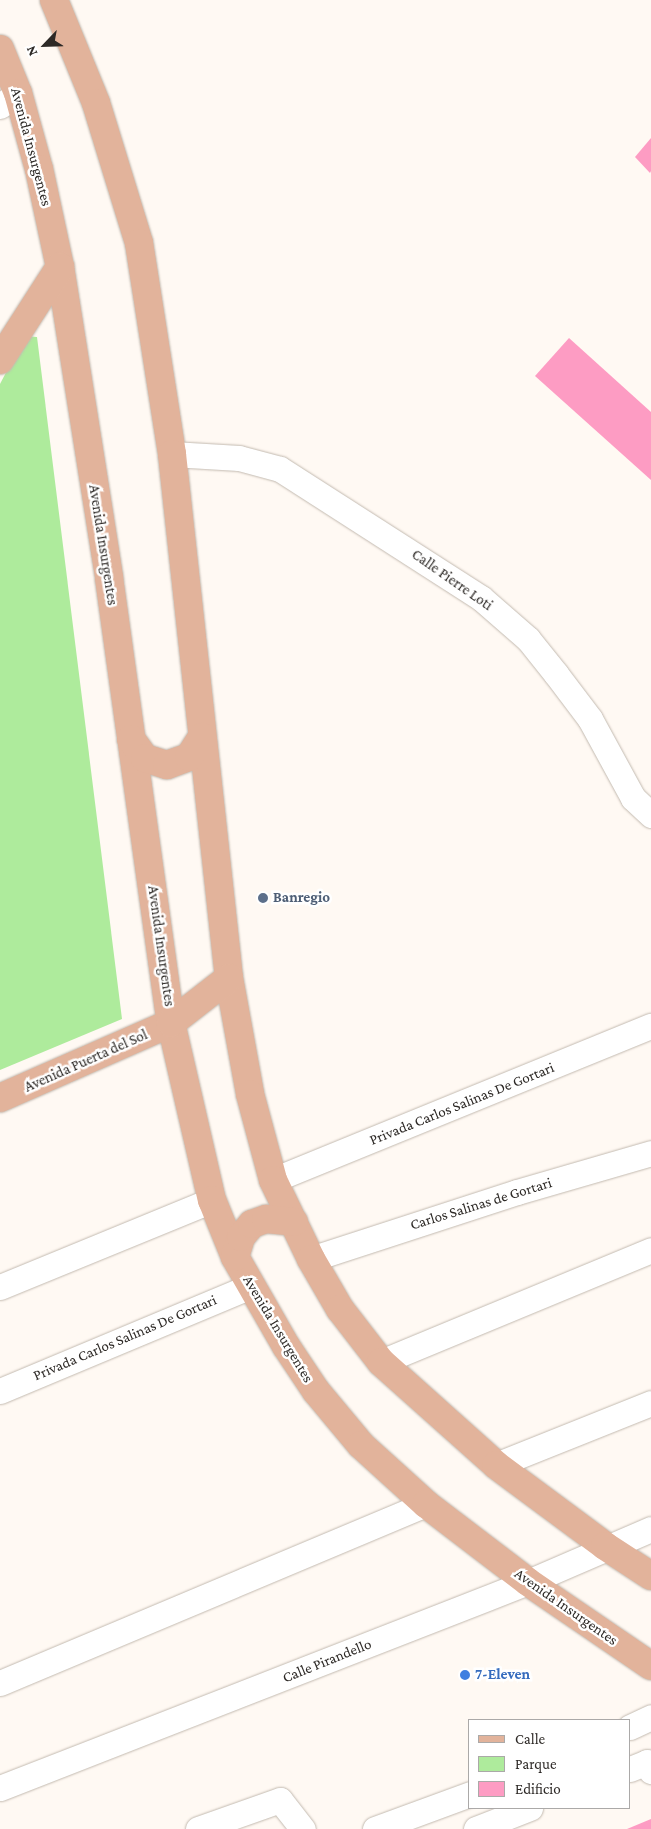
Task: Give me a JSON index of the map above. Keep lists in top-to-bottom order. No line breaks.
{"streets":{"main road":["Avenida Insurgentes","Avenida Puerta del Sol"],"street":["Calle Pierre Loti","Privada Carlos Salinas De Gortari","Carlos Salinas de Gortari","Calle Pirandello"]},"crossings":[["Avenida Insurgentes","Avenida Puerta del Sol"],["Avenida Insurgentes","Privada Carlos Salinas De Gortari"],["Avenida Insurgentes","Calle Pirandello"]],"places":["Banregio","7-Eleven"],"legend":["Calle","Parque","Edificio"],"north":"bottom left"}
